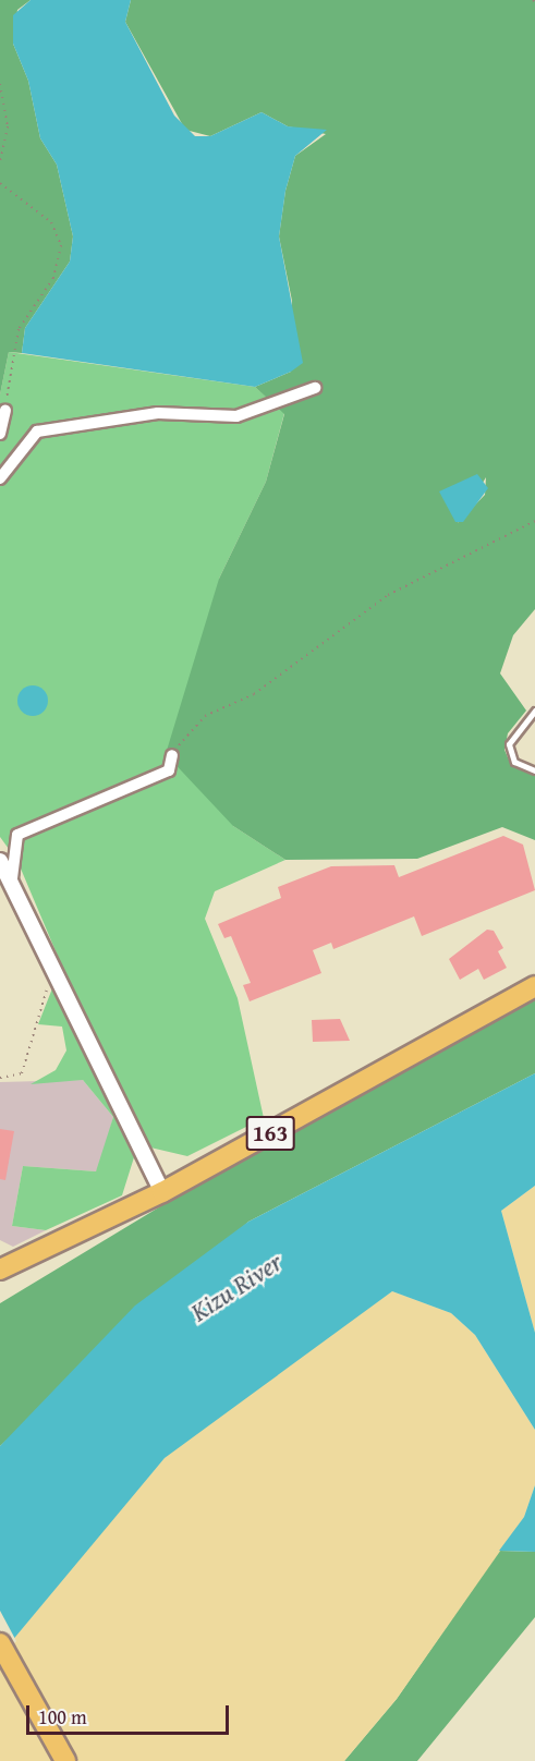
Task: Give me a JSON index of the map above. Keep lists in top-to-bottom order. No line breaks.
{"streets":{"highway":["163"]},"water":["Kizu River"],"scale_bar":"100 m"}
